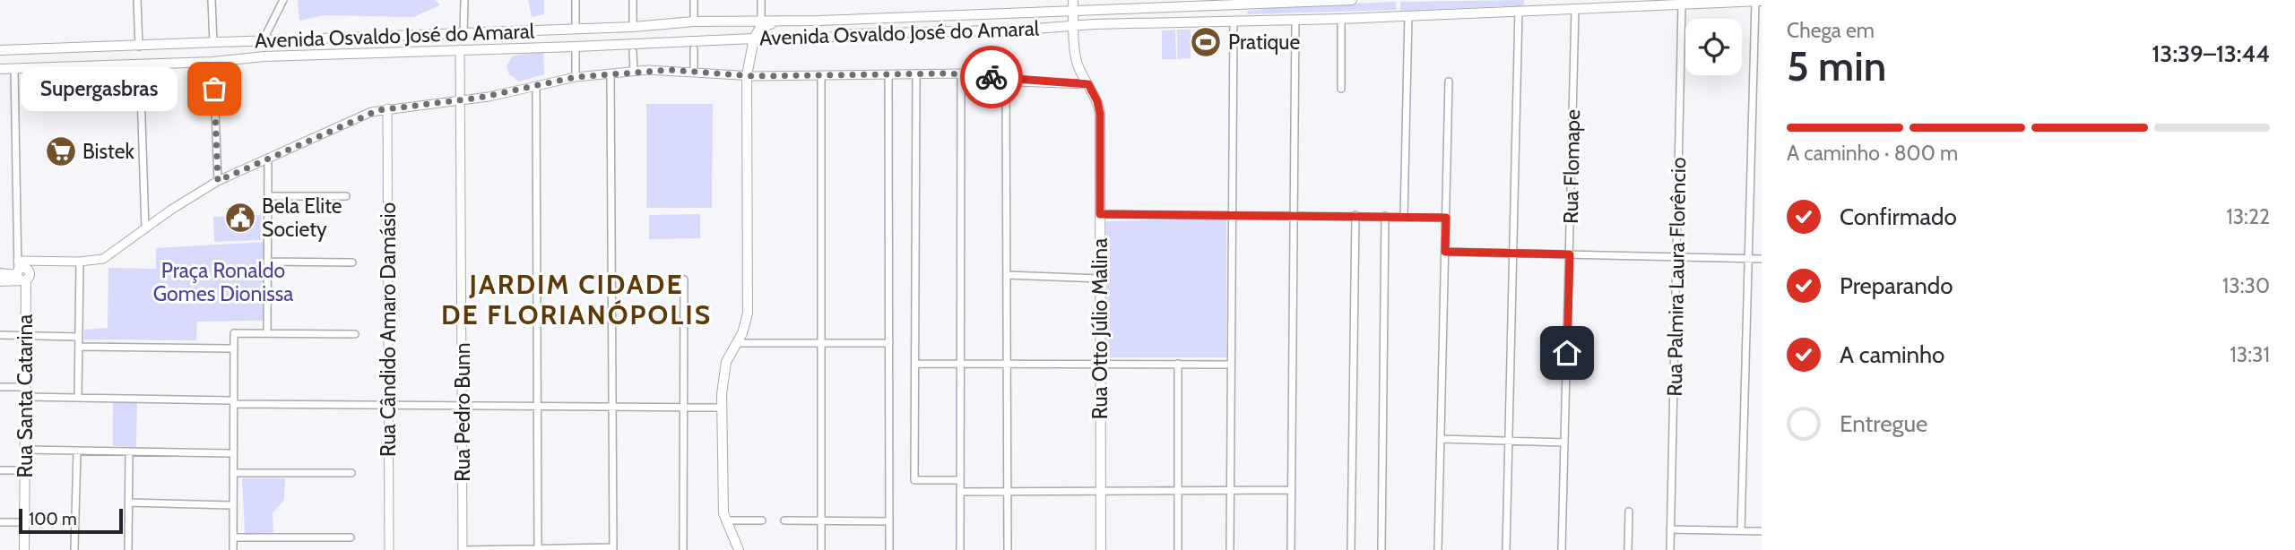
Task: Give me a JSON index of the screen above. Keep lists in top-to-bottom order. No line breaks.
{"streets":{"main road":["Avenida Osvaldo José do Amaral","Rua Otto Júlio Malina","Rua Santa Catarina"],"street":["Rua Flomape","Rua Palmira Laura Florêncio","Rua Cândido Amaro Damásio","Rua Pedro Bunn"]},"crossings":[["Avenida Osvaldo José do Amaral","Rua Flomape"],["Avenida Osvaldo José do Amaral","Rua Palmira Laura Florêncio"],["Avenida Osvaldo José do Amaral","Rua Otto Júlio Malina"],["Avenida Osvaldo José do Amaral","Rua Santa Catarina"],["Avenida Osvaldo José do Amaral","Rua Pedro Bunn"]],"districts":["JARDIM CIDADE DE FLORIANÓPOLIS"],"parks":["Praça Ronaldo Gomes Dionissa"],"places":{"sports":["Pratique"],"other":["Supergasbras"],"supermarket":["Bistek"],"public building":["Bela Elite Society"]},"scale_bar":"100 m","page":{"heading":["5 min","Chega em","13:39–13:44"],"bubble":"Supergasbras","bar":"A caminho · 800 m","list":[["Confirmado","13:22"],["Preparando","13:30"],["A caminho","13:31"],"Entregue"],"scale":"100 m"}}
